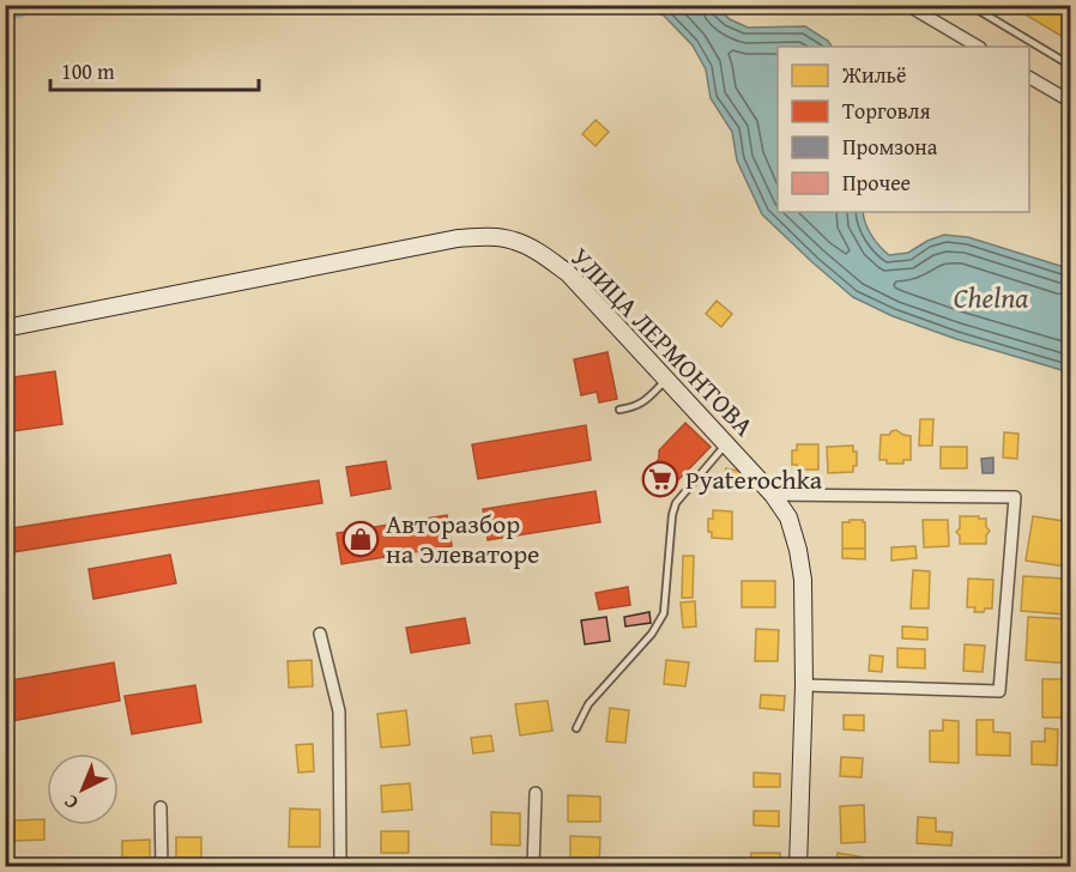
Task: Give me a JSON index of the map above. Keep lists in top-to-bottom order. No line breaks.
{"streets":{"street":["УЛИЦА ЛЕРМОНТОВА"]},"water":["Chelna"],"places":{"supermarket":["Pyaterochka"],"shop":["Авторазбор на Элеваторе"]},"legend":["Жильё","Торговля","Промзона","Прочее"],"scale_bar":"100 m","north":"bottom left"}
